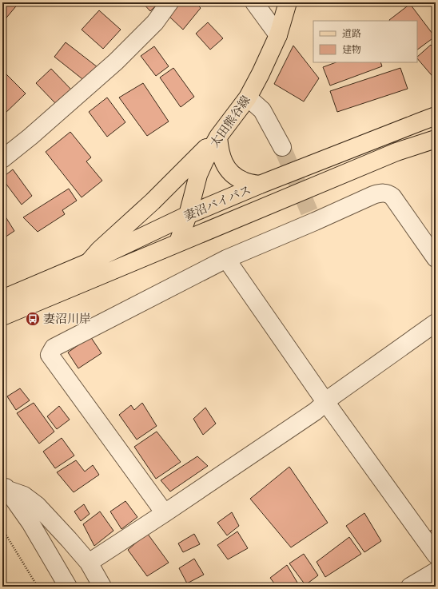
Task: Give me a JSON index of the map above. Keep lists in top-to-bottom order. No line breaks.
{"streets":{"main road":["太田熊谷線","妻沼バイパス"]},"crossings":[["太田熊谷線","妻沼バイパス"]],"places":{"bus stop":["妻沼川岸"]},"legend":["道路","建物"]}
